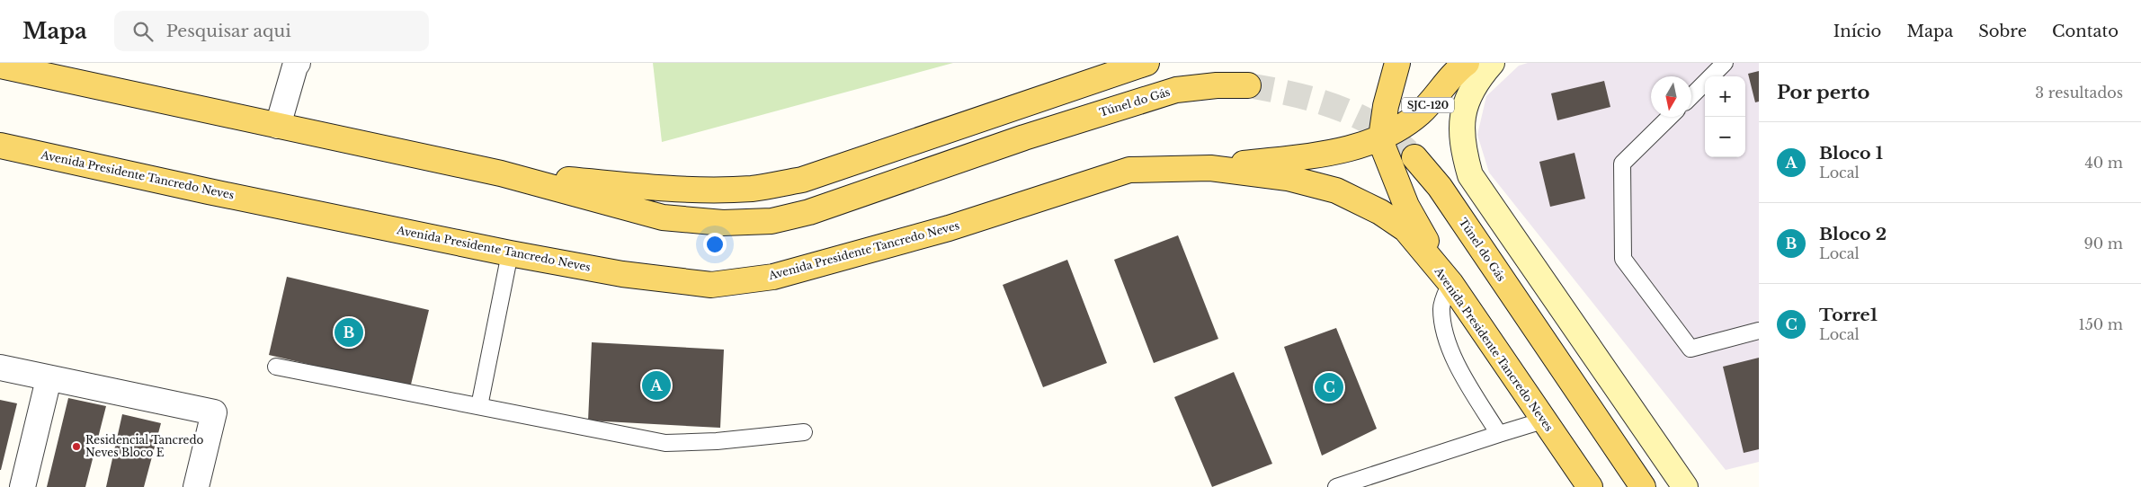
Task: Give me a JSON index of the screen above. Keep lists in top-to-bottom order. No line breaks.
{"streets":{"main road":["Túnel do Gás","SJC-120","Avenida Presidente Tancredo Neves"]},"places":["Residencial Tancredo Neves Bloco E"],"north":"bottom","page":{"header":"Mapa","search":"Pesquisar aqui","nav":["Início","Mapa","Sobre","Contato"],"heading":["Por perto","3 resultados"],"map_buttons":["+","−"],"list":[{"mark":"A","name":"Bloco 1","note":"Local","value":"40 m"},{"mark":"B","name":"Bloco 2","note":"Local","value":"90 m"},{"mark":"C","name":"Torre1","note":"Local","value":"150 m"}],"pins":["B","A","C"]}}
